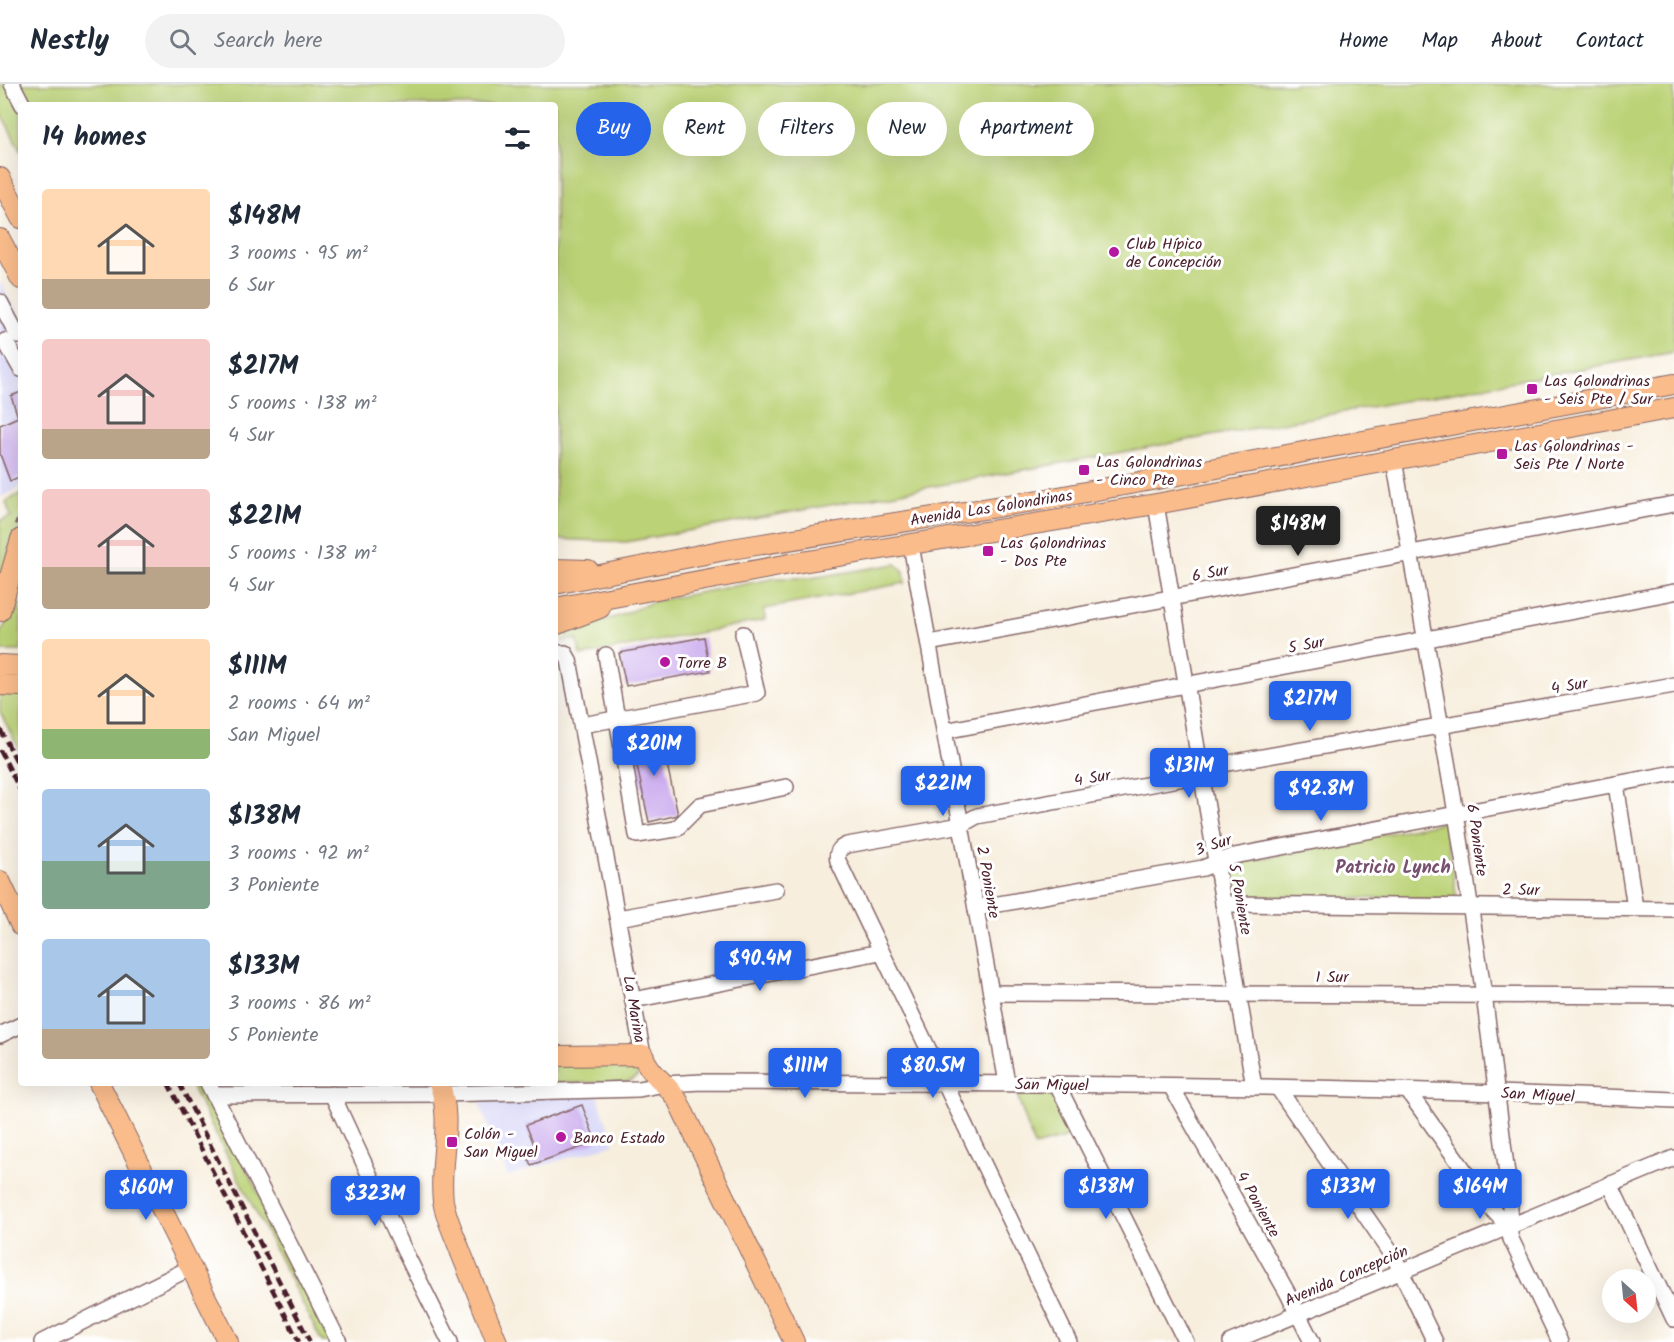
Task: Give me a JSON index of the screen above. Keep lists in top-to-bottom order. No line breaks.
{"streets":{"main road":["Avenida Las Golondrinas","La Marina"],"street":["6 Sur","5 Sur","4 Sur","6 Poniente","3 Sur","2 Poniente","2 Sur","5 Poniente","1 Sur","San Miguel","4 Poniente","Avenida Concepción"]},"crossings":[["Avenida Las Golondrinas","6 Poniente"],["Avenida Las Golondrinas","2 Poniente"],["Avenida Las Golondrinas","5 Poniente"],["6 Sur","6 Poniente"],["6 Sur","2 Poniente"],["6 Sur","5 Poniente"],["5 Sur","6 Poniente"],["5 Sur","2 Poniente"],["5 Sur","5 Poniente"],["4 Sur","6 Poniente"],["4 Sur","2 Poniente"],["4 Sur","5 Poniente"],["6 Poniente","3 Sur"],["6 Poniente","2 Sur"],["6 Poniente","1 Sur"],["6 Poniente","San Miguel"],["6 Poniente","Avenida Concepción"],["3 Sur","2 Poniente"],["3 Sur","5 Poniente"],["2 Poniente","1 Sur"],["2 Poniente","San Miguel"],["2 Sur","5 Poniente"],["5 Poniente","1 Sur"],["5 Poniente","San Miguel"],["La Marina","San Miguel"],["San Miguel","4 Poniente"],["4 Poniente","Avenida Concepción"]],"districts":["Patricio Lynch"],"places":{"other":["Club Hípico de Concepción","Torre B","Banco Estado"],"transit":["Las Golondrinas - Seis Pte / Sur","Las Golondrinas - Seis Pte / Norte","Las Golondrinas - Cinco Pte","Las Golondrinas - Dos Pte","Colón - San Miguel"]},"north":"bottom right","page":{"header":"Nestly","search":"Search here","nav":["Home","Map","About","Contact"],"chip":["Buy","Rent","Filters","New","Apartment"],"heading":"14 homes","list":[{"name":"$148M","note":"3 rooms · 95 m² · 6 Sur"},{"name":"$217M","note":"5 rooms · 138 m² · 4 Sur"},{"name":"$221M","note":"5 rooms · 138 m² · 4 Sur"},{"name":"$111M","note":"2 rooms · 64 m² · San Miguel"},{"name":"$138M","note":"3 rooms · 92 m² · 3 Poniente"},{"name":"$133M","note":"3 rooms · 86 m² · 5 Poniente"}],"price":["$148M","$217M","$201M","$131M","$221M","$92.8M","$90.4M","$111M","$80.5M","$138M","$133M","$164M","$160M","$323M"]}}
